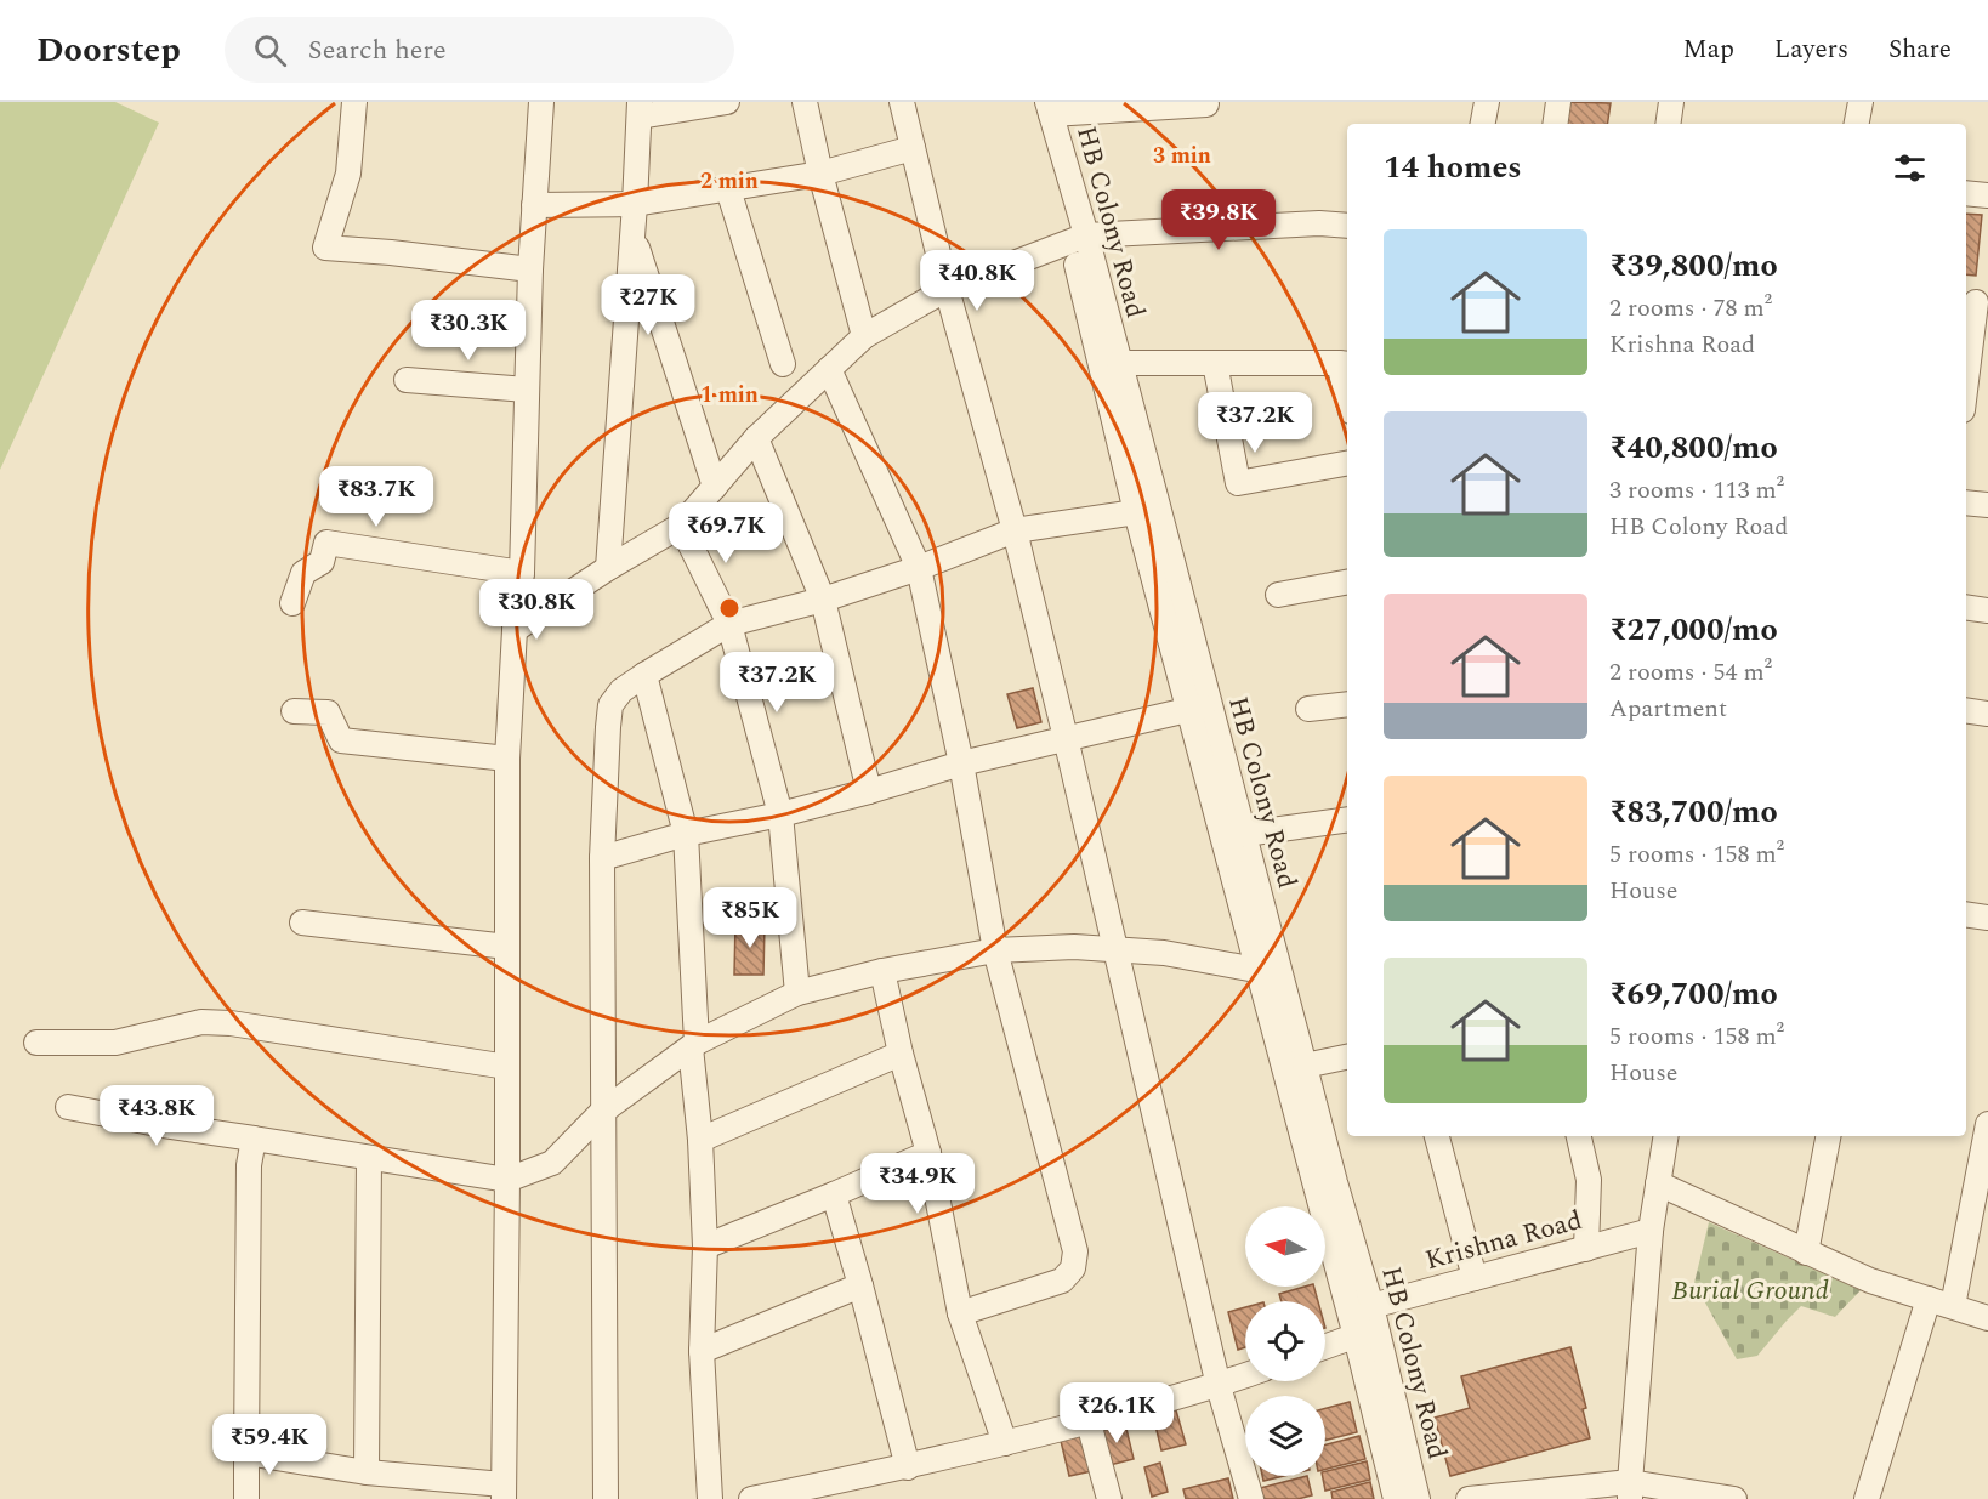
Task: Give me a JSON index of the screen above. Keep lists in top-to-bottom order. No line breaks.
{"streets":{"street":["HB Colony Road","Krishna Road"]},"crossings":[["HB Colony Road","Krishna Road"]],"parks":["Burial Ground"],"north":"left","page":{"header":"Doorstep","search":"Search here","nav":["Map","Layers","Share"],"heading":"14 homes","price":["₹39.8K","₹40.8K","₹27K","₹30.3K","₹37.2K","₹83.7K","₹69.7K","₹30.8K","₹37.2K","₹85K","₹43.8K","₹34.9K","₹26.1K","₹59.4K"],"list":[{"name":"₹39,800/mo","note":"2 rooms · 78 m² · Krishna Road"},{"name":"₹40,800/mo","note":"3 rooms · 113 m² · HB Colony Road"},{"name":"₹27,000/mo","note":"2 rooms · 54 m² · Apartment"},{"name":"₹83,700/mo","note":"5 rooms · 158 m² · House"},{"name":"₹69,700/mo","note":"5 rooms · 158 m² · House"}]},"rings":["3 min","2 min","1 min"]}
